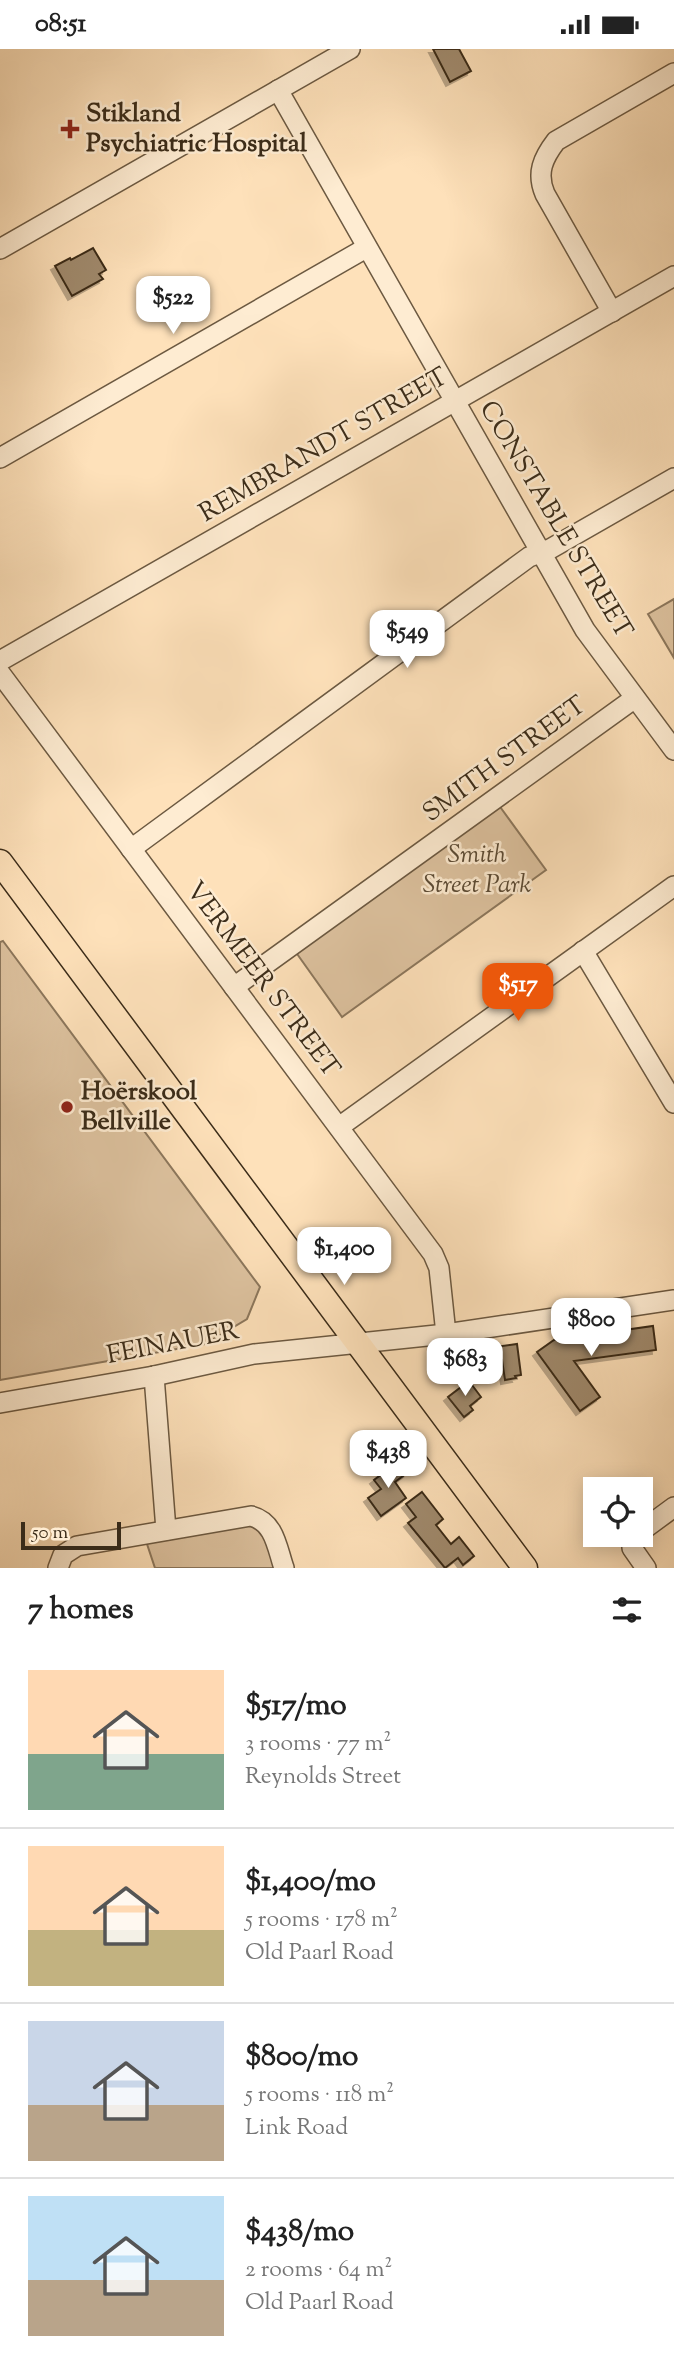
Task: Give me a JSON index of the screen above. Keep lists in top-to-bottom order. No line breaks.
{"streets":{"street":["REMBRANDT STREET","CONSTABLE STREET","SMITH STREET","VERMEER STREET","FEINAUER"]},"crossings":[["REMBRANDT STREET","CONSTABLE STREET"],["CONSTABLE STREET","SMITH STREET"],["SMITH STREET","VERMEER STREET"],["VERMEER STREET","FEINAUER"]],"parks":["Smith Street Park"],"places":{"health":["Stikland Psychiatric Hospital"],"other":["Hoërskool Bellville"]},"scale_bar":"50 m","page":{"status":"08:51","price":["$522","$549","$517","$1,400","$800","$683","$438"],"scale":"50 m","heading":"7 homes","list":[{"name":"$517/mo","note":"3 rooms · 77 m² · Reynolds Street"},{"name":"$1,400/mo","note":"5 rooms · 178 m² · Old Paarl Road"},{"name":"$800/mo","note":"5 rooms · 118 m² · Link Road"},{"name":"$438/mo","note":"2 rooms · 64 m² · Old Paarl Road"}]}}
